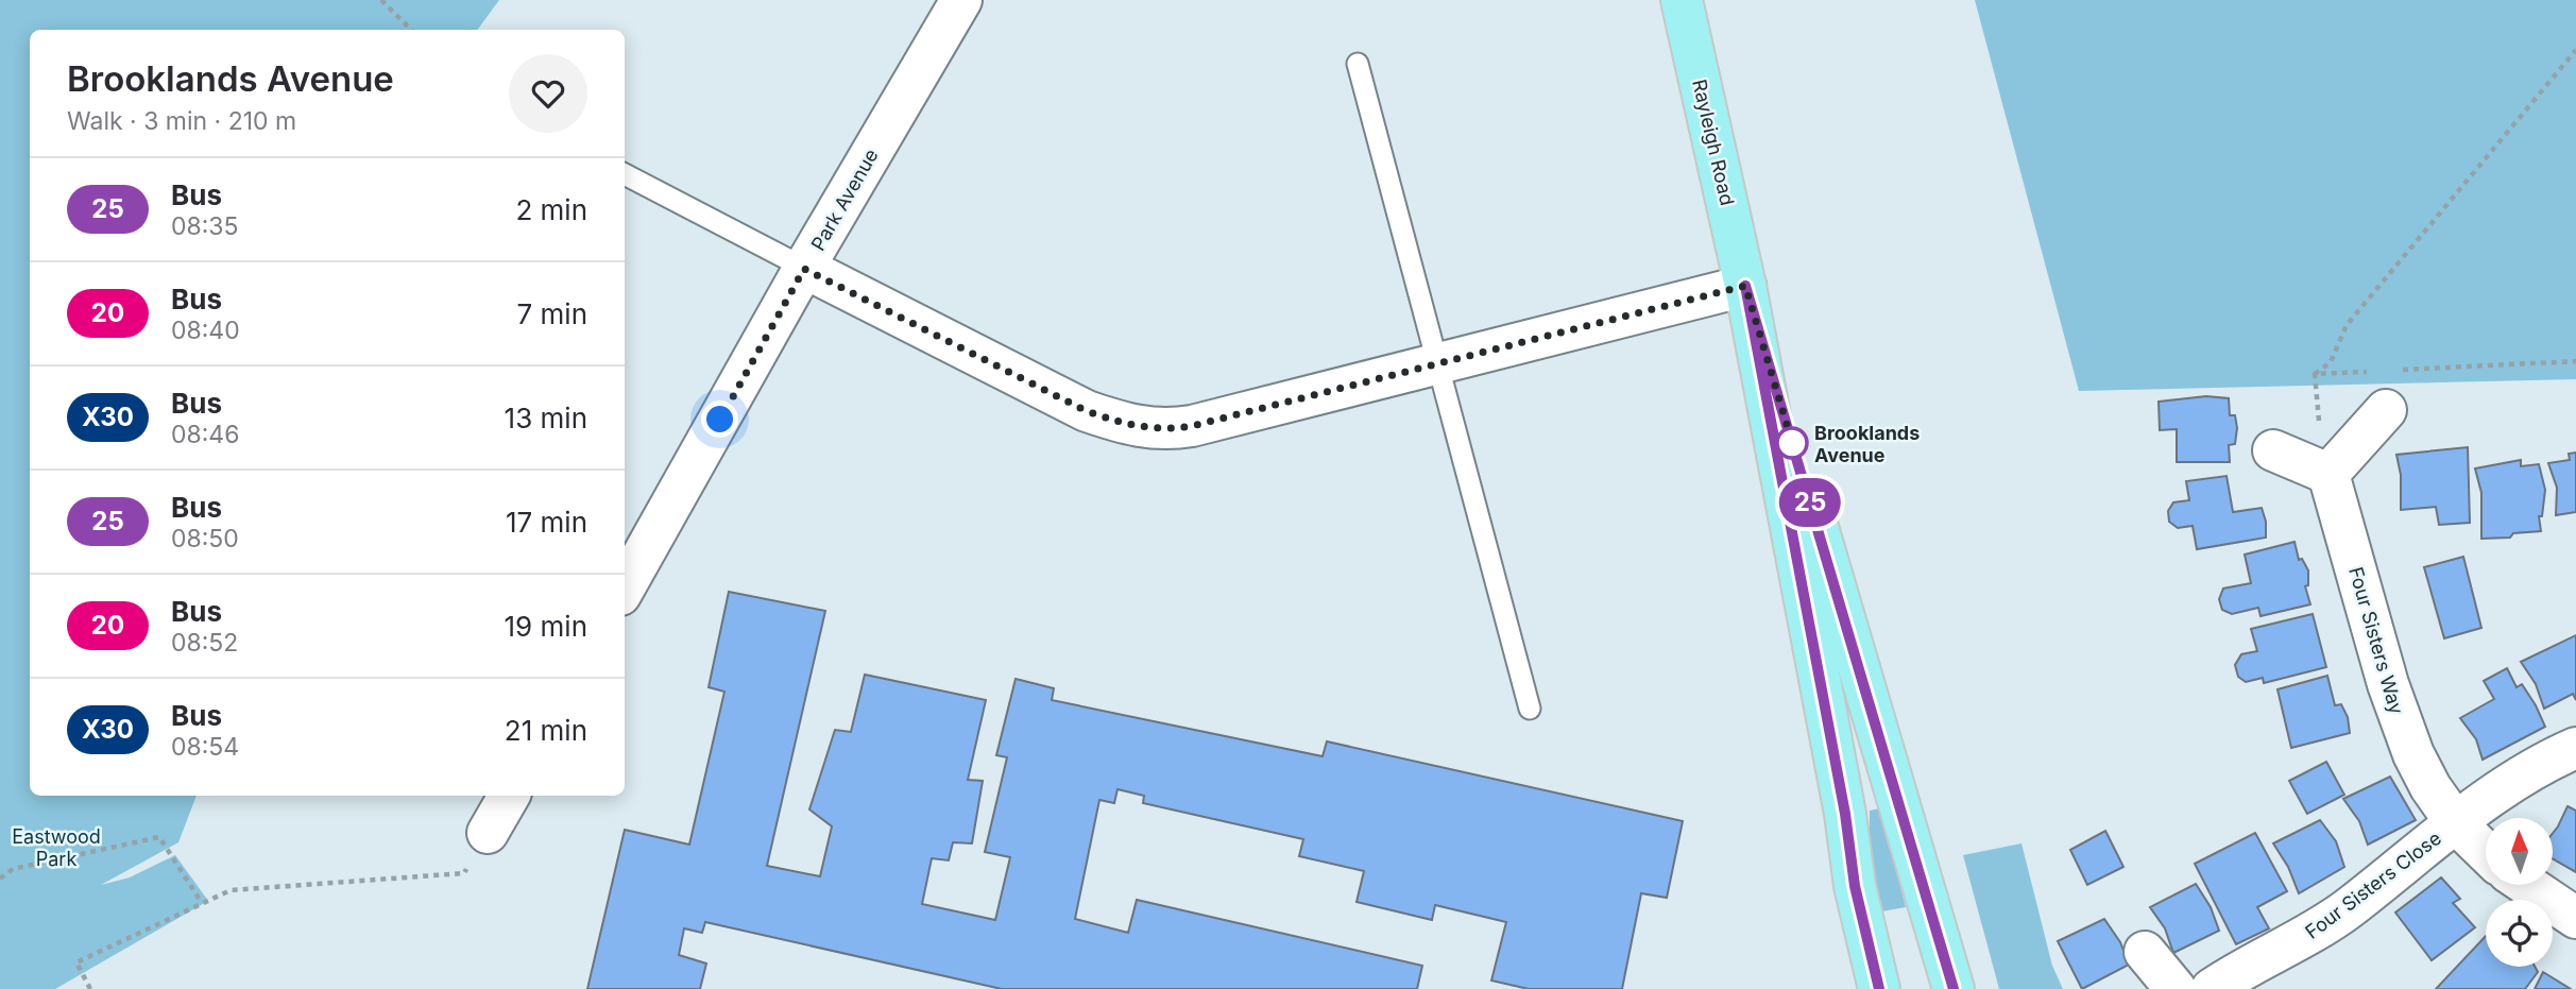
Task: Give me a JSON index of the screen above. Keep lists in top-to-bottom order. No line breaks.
{"streets":{"main road":["Rayleigh Road"],"street":["Park Avenue","Four Sisters Way","Four Sisters Close"]},"crossings":[["Four Sisters Way","Four Sisters Close"]],"parks":["Eastwood Park"],"places":["Brooklands Avenue"],"lines":["bus line 25"],"north":"top","page":{"on_map":"25","heading":["Brooklands Avenue","Walk · 3 min · 210 m"],"list":[{"mark":"25","name":"Bus","note":"08:35","value":"2 min"},{"mark":"20","name":"Bus","note":"08:40","value":"7 min"},{"mark":"X30","name":"Bus","note":"08:46","value":"13 min"},{"mark":"25","name":"Bus","note":"08:50","value":"17 min"},{"mark":"20","name":"Bus","note":"08:52","value":"19 min"},{"mark":"X30","name":"Bus","note":"08:54","value":"21 min"}]}}
